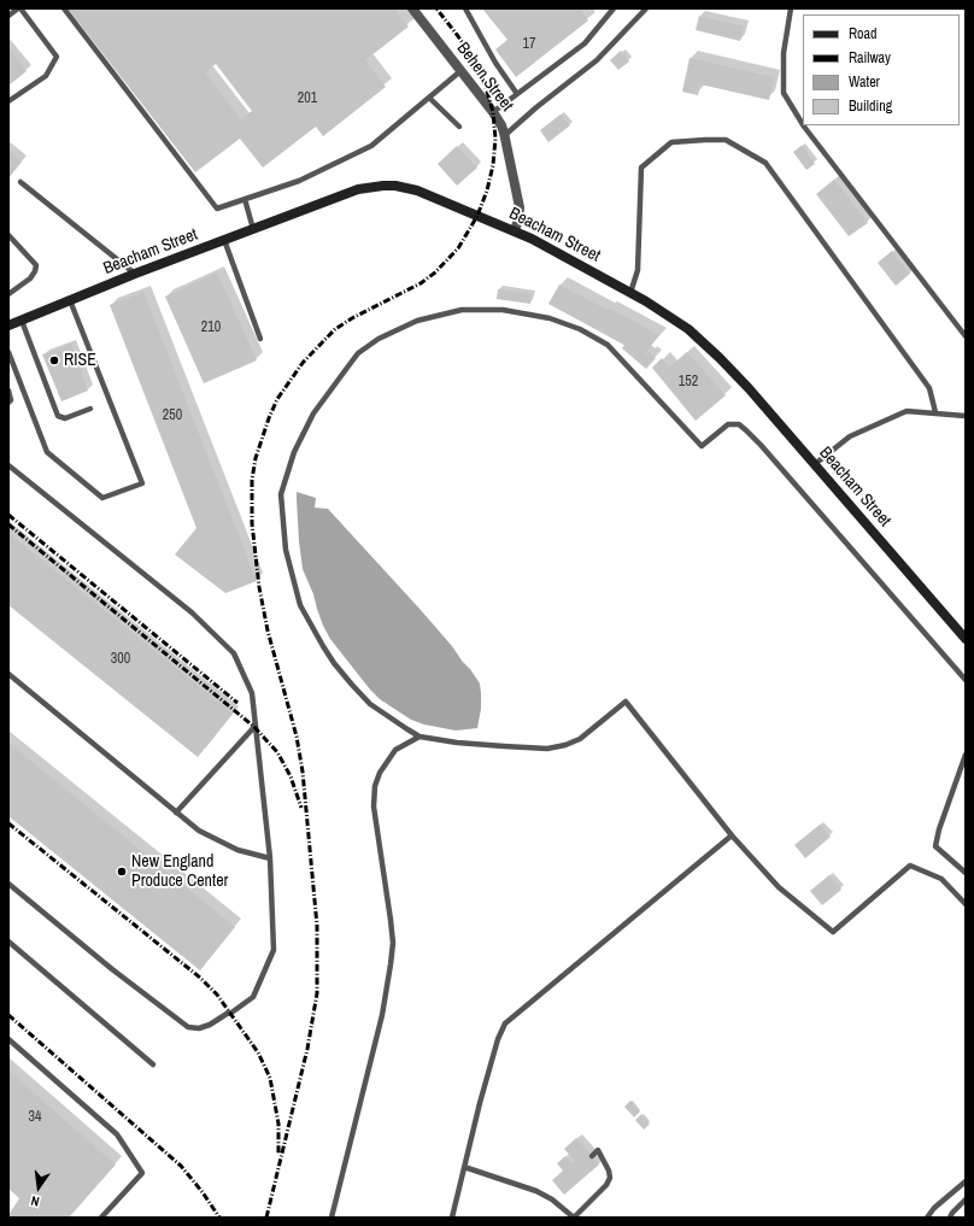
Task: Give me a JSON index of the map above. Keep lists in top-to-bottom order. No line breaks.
{"streets":{"main road":["Beacham Street"],"street":["Behen Street"]},"crossings":[["Behen Street","Beacham Street"]],"places":["RISE","New England Produce Center"],"house_numbers":["17","201","210","152","250","300","34"],"legend":["Road","Railway","Water","Building"],"north":"bottom"}
